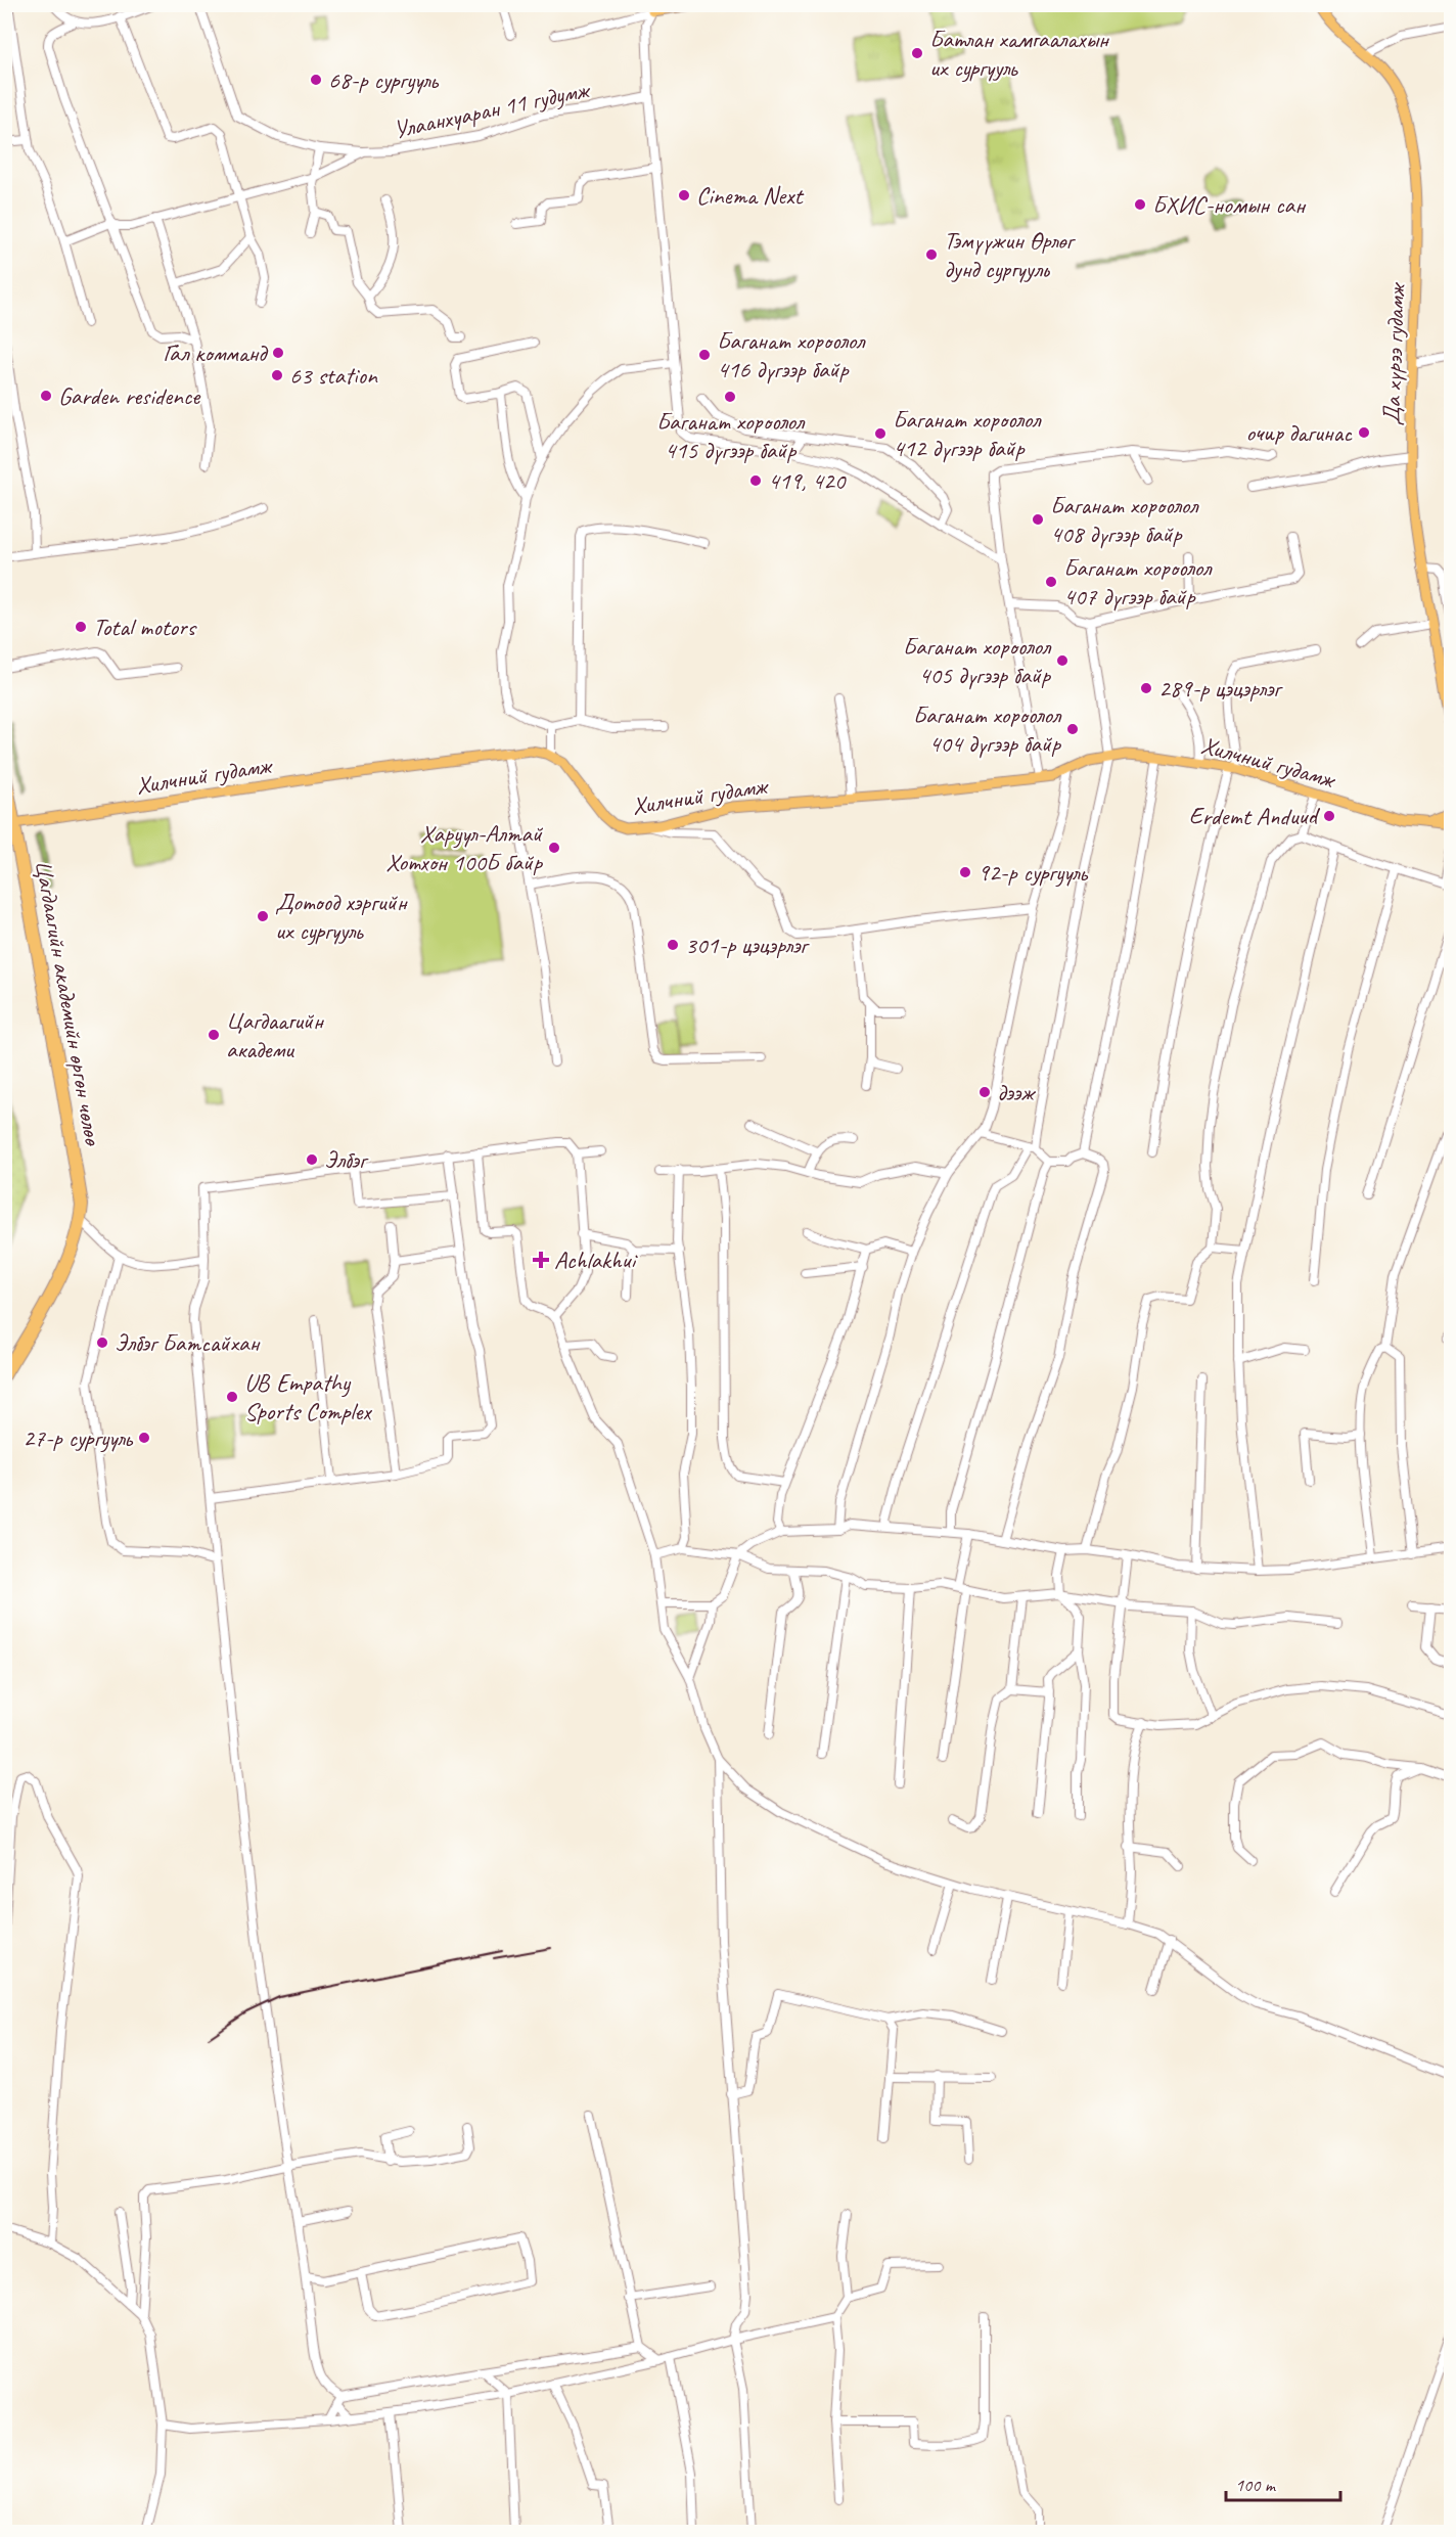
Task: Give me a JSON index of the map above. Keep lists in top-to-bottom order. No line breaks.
{"streets":{"highway":["Цагдаагийн академийн өргөн чөлөө"],"main road":["Да хүрээ гудамж","Хилчний гудамж"],"street":["Улаанхуаран 11 гудумж"]},"crossings":[["Хилчний гудамж","Цагдаагийн академийн өргөн чөлөө"]],"places":{"other":["Батлан хамгаалахын их сургууль","68-р сургууль","Cinema Next","БХИС-номын сан","Тэмүүжин Өрлөг дунд сургууль","Гал комманд","Баганат хороолол 416 дүгээр байр","63 station","Garden residence","Баганат хороолол 415 дүгээр байр","очир дагинас","Баганат хороолол 412 дүгээр байр","419, 420","Баганат хороолол 408 дүгээр байр","Баганат хороолол 407 дүгээр байр","Total motors","Баганат хороолол 405 дүгээр байр","289-р цэцэрлэг","Баганат хороолол 404 дүгээр байр","Erdemt Anduud","Харуул-Алтай Хотхон 100Б байр","92-р сургууль","Дотоод хэргийн их сургууль","301-р цэцэрлэг","Цагдаагийн академи","дээж","Элбэг","Элбэг Батсайхан","UB Empathy Sports Complex","27-р сургууль"],"health":["Achlakhui"]},"scale_bar":"100 m"}
